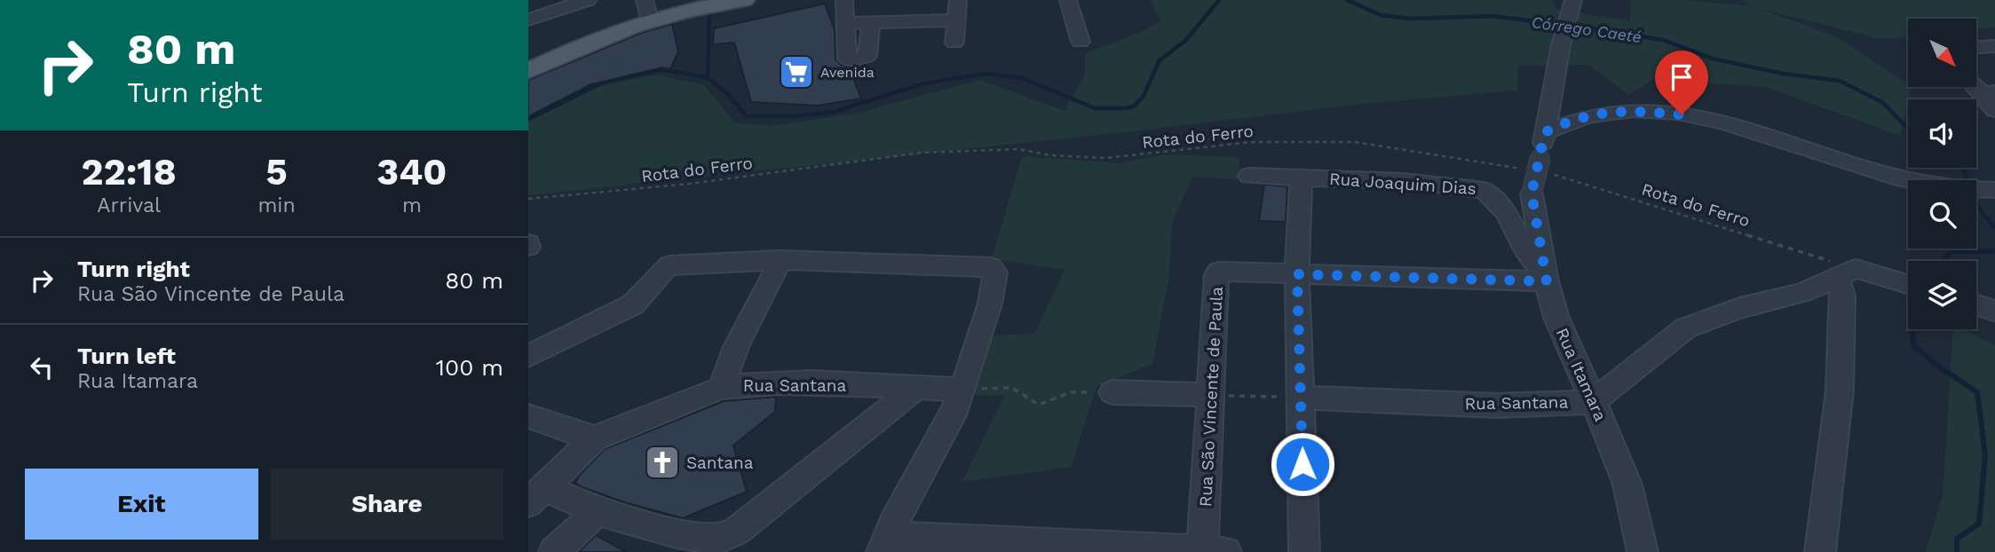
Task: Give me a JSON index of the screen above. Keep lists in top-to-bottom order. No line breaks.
{"streets":{"street":["Rua Joaquim Dias","Rua Itamara","Rua Santana","Rua São Vincente de Paula"],"path":["Rota do Ferro"]},"crossings":[["Rota do Ferro","Rua Itamara"],["Rota do Ferro","Rua Santana"],["Rua Joaquim Dias","Rua Itamara"],["Rua Joaquim Dias","Rua São Vincente de Paula"],["Rua Itamara","Rua Santana"],["Rua Itamara","Rua São Vincente de Paula"]],"water":["Córrego Caeté"],"places":{"supermarket":["Avenida"],"church":["Santana"]},"north":"bottom right","page":{"turn":["80 m","Turn right"],"eta":["22:18","Arrival","5","min","340","m"],"list":[{"name":"Turn right","note":"Rua São Vincente de Paula","value":"80 m"},{"name":"Turn left","note":"Rua Itamara","value":"100 m"}],"buttons":["Exit","Share"]}}
